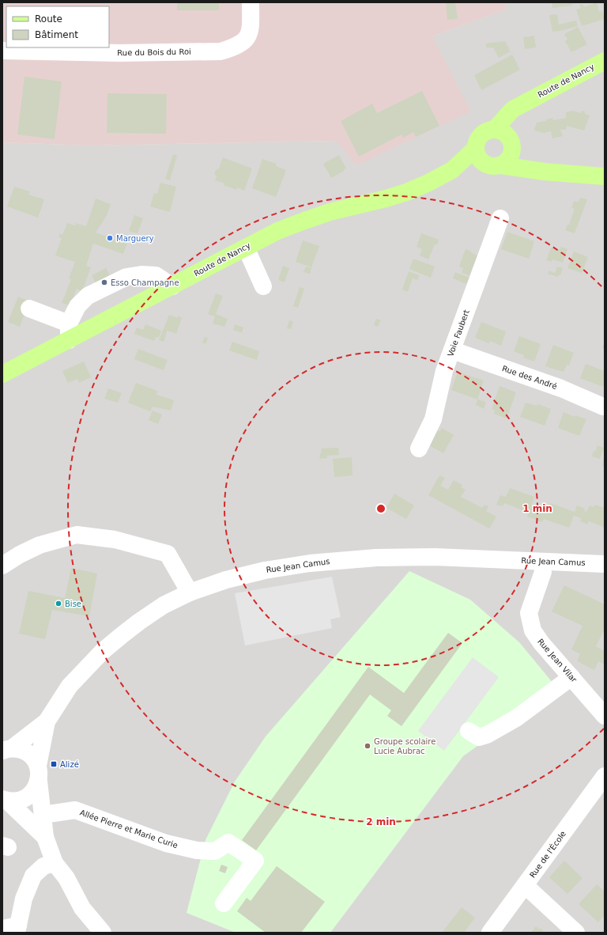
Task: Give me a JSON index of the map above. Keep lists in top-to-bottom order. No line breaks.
{"streets":{"main road":["Route de Nancy"],"street":["Rue du Bois du Roi","Voie Faubert","Rue des André","Rue Jean Camus","Rue Jean Vilar","Allée Pierre et Marie Curie","Rue de l'École"]},"crossings":[["Voie Faubert","Rue des André"],["Rue Jean Camus","Rue Jean Vilar"]],"places":{"other":["Marguery","Esso Champagne","Bise","Groupe scolaire Lucie Aubrac"],"transit":["Alizé"]},"legend":["Route","Bâtiment"],"rings":["1 min","2 min"]}
